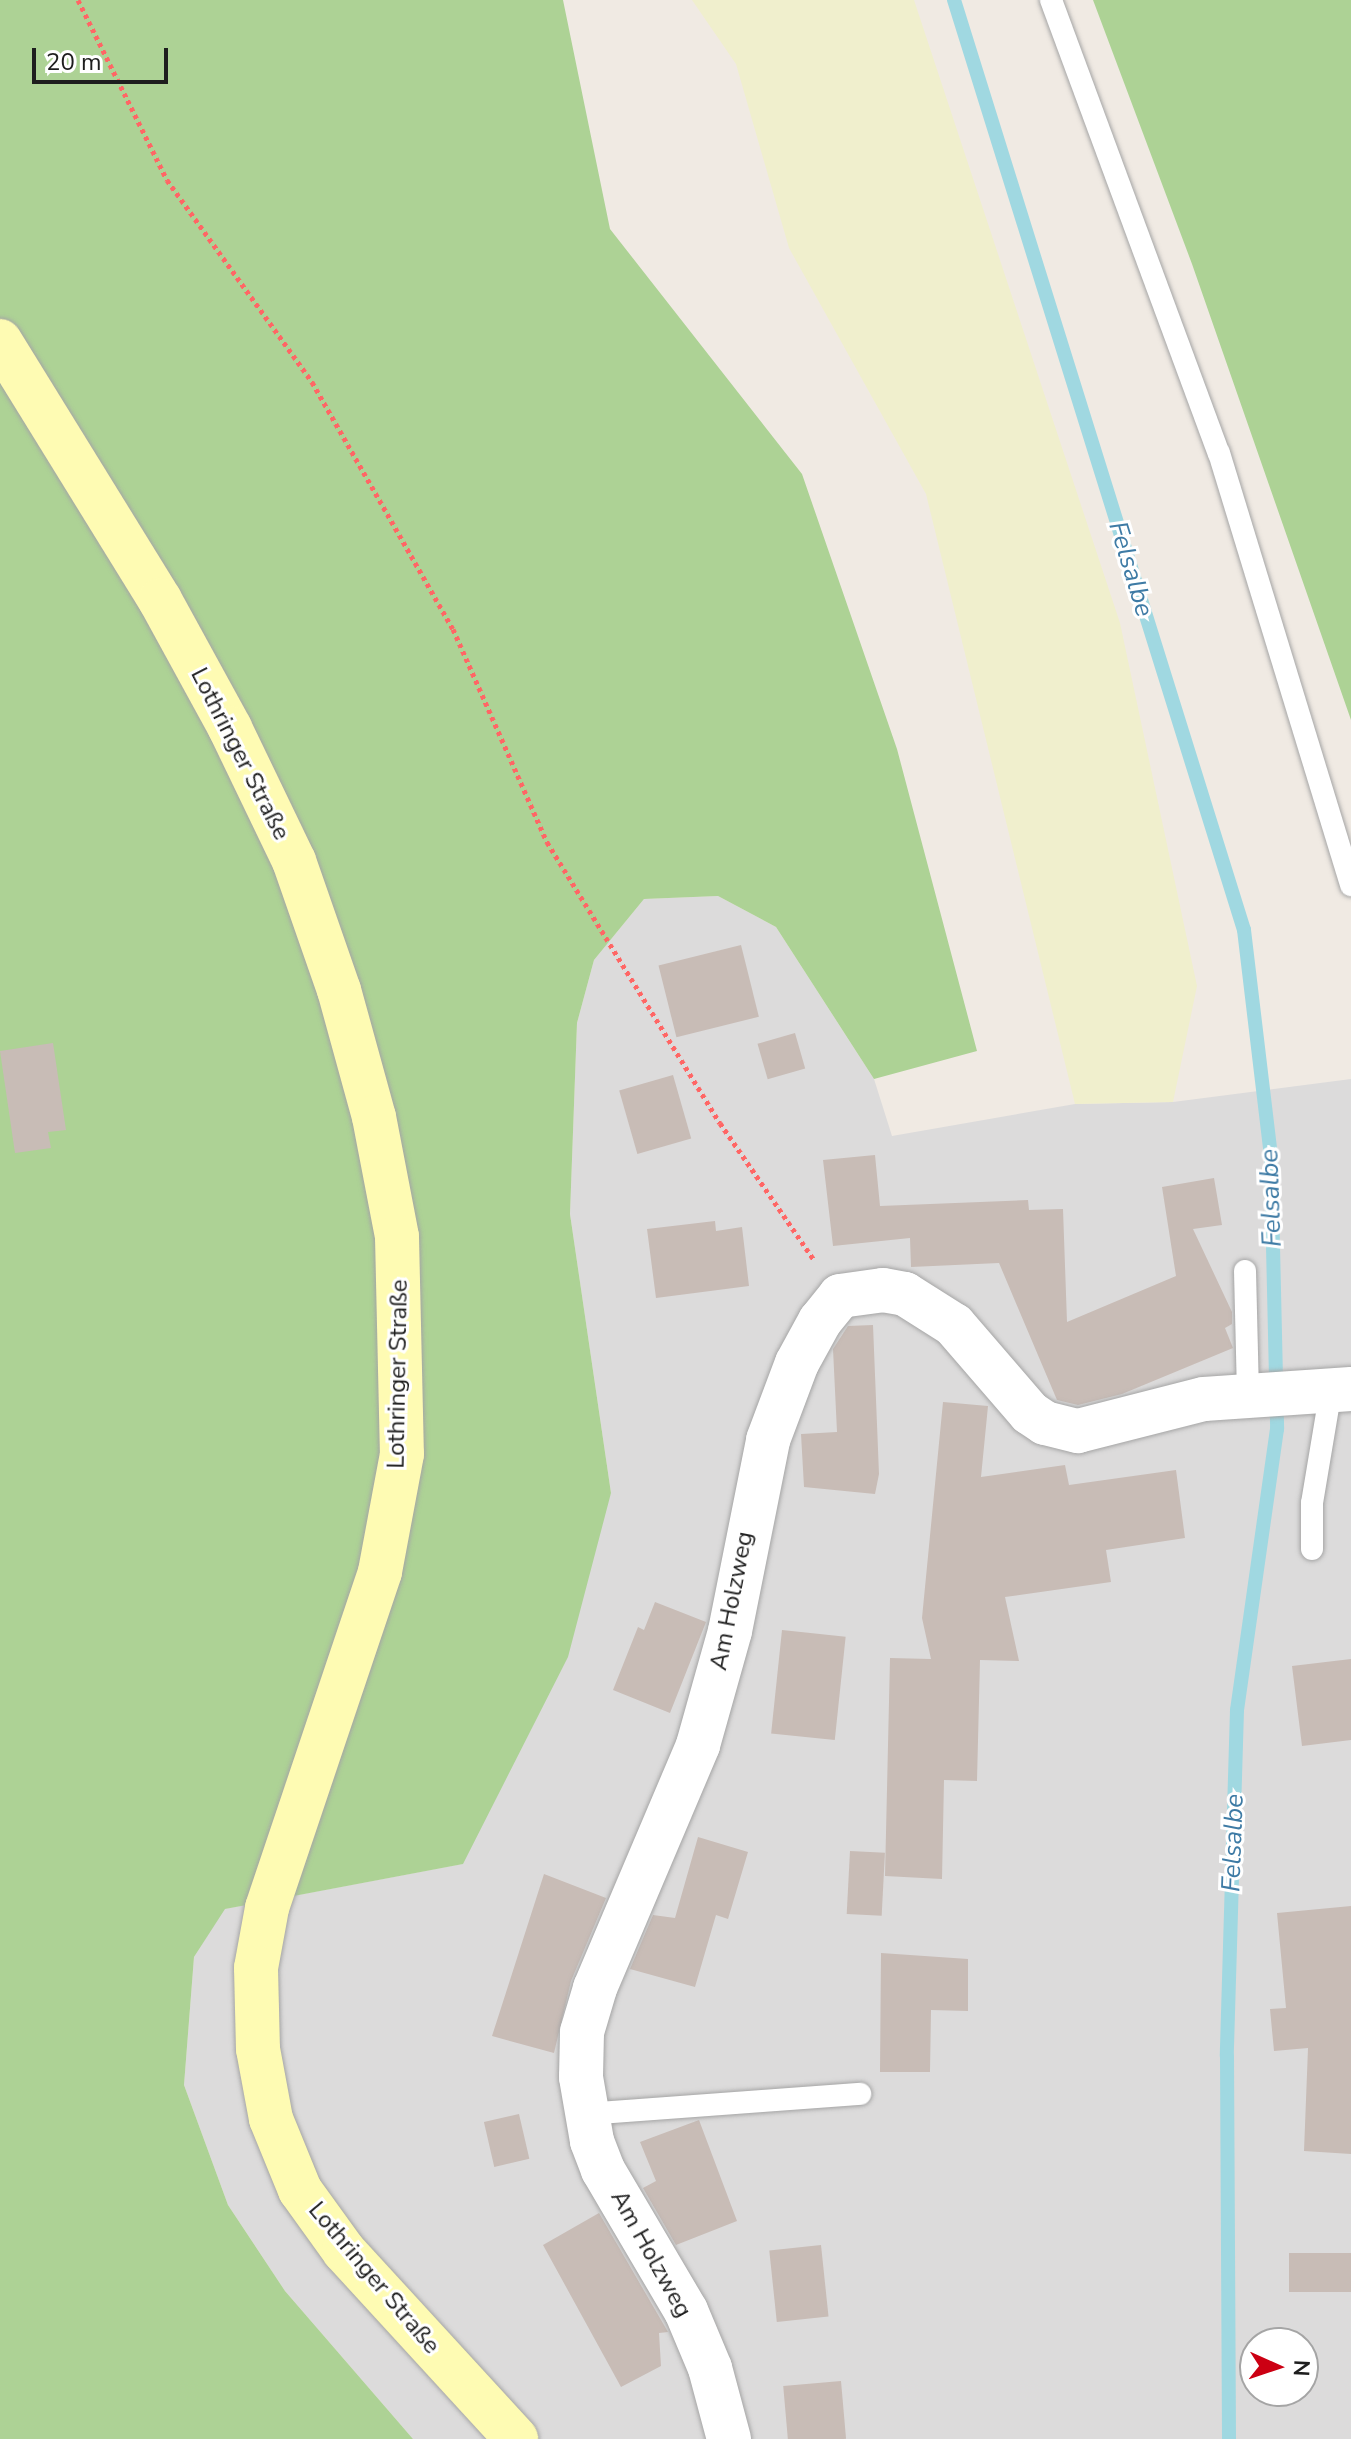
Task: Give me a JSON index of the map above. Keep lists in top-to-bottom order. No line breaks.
{"streets":{"main road":["Lothringer Straße"],"street":["Am Holzweg"]},"water":["Felsalbe"],"scale_bar":"20 m","north":"right"}
